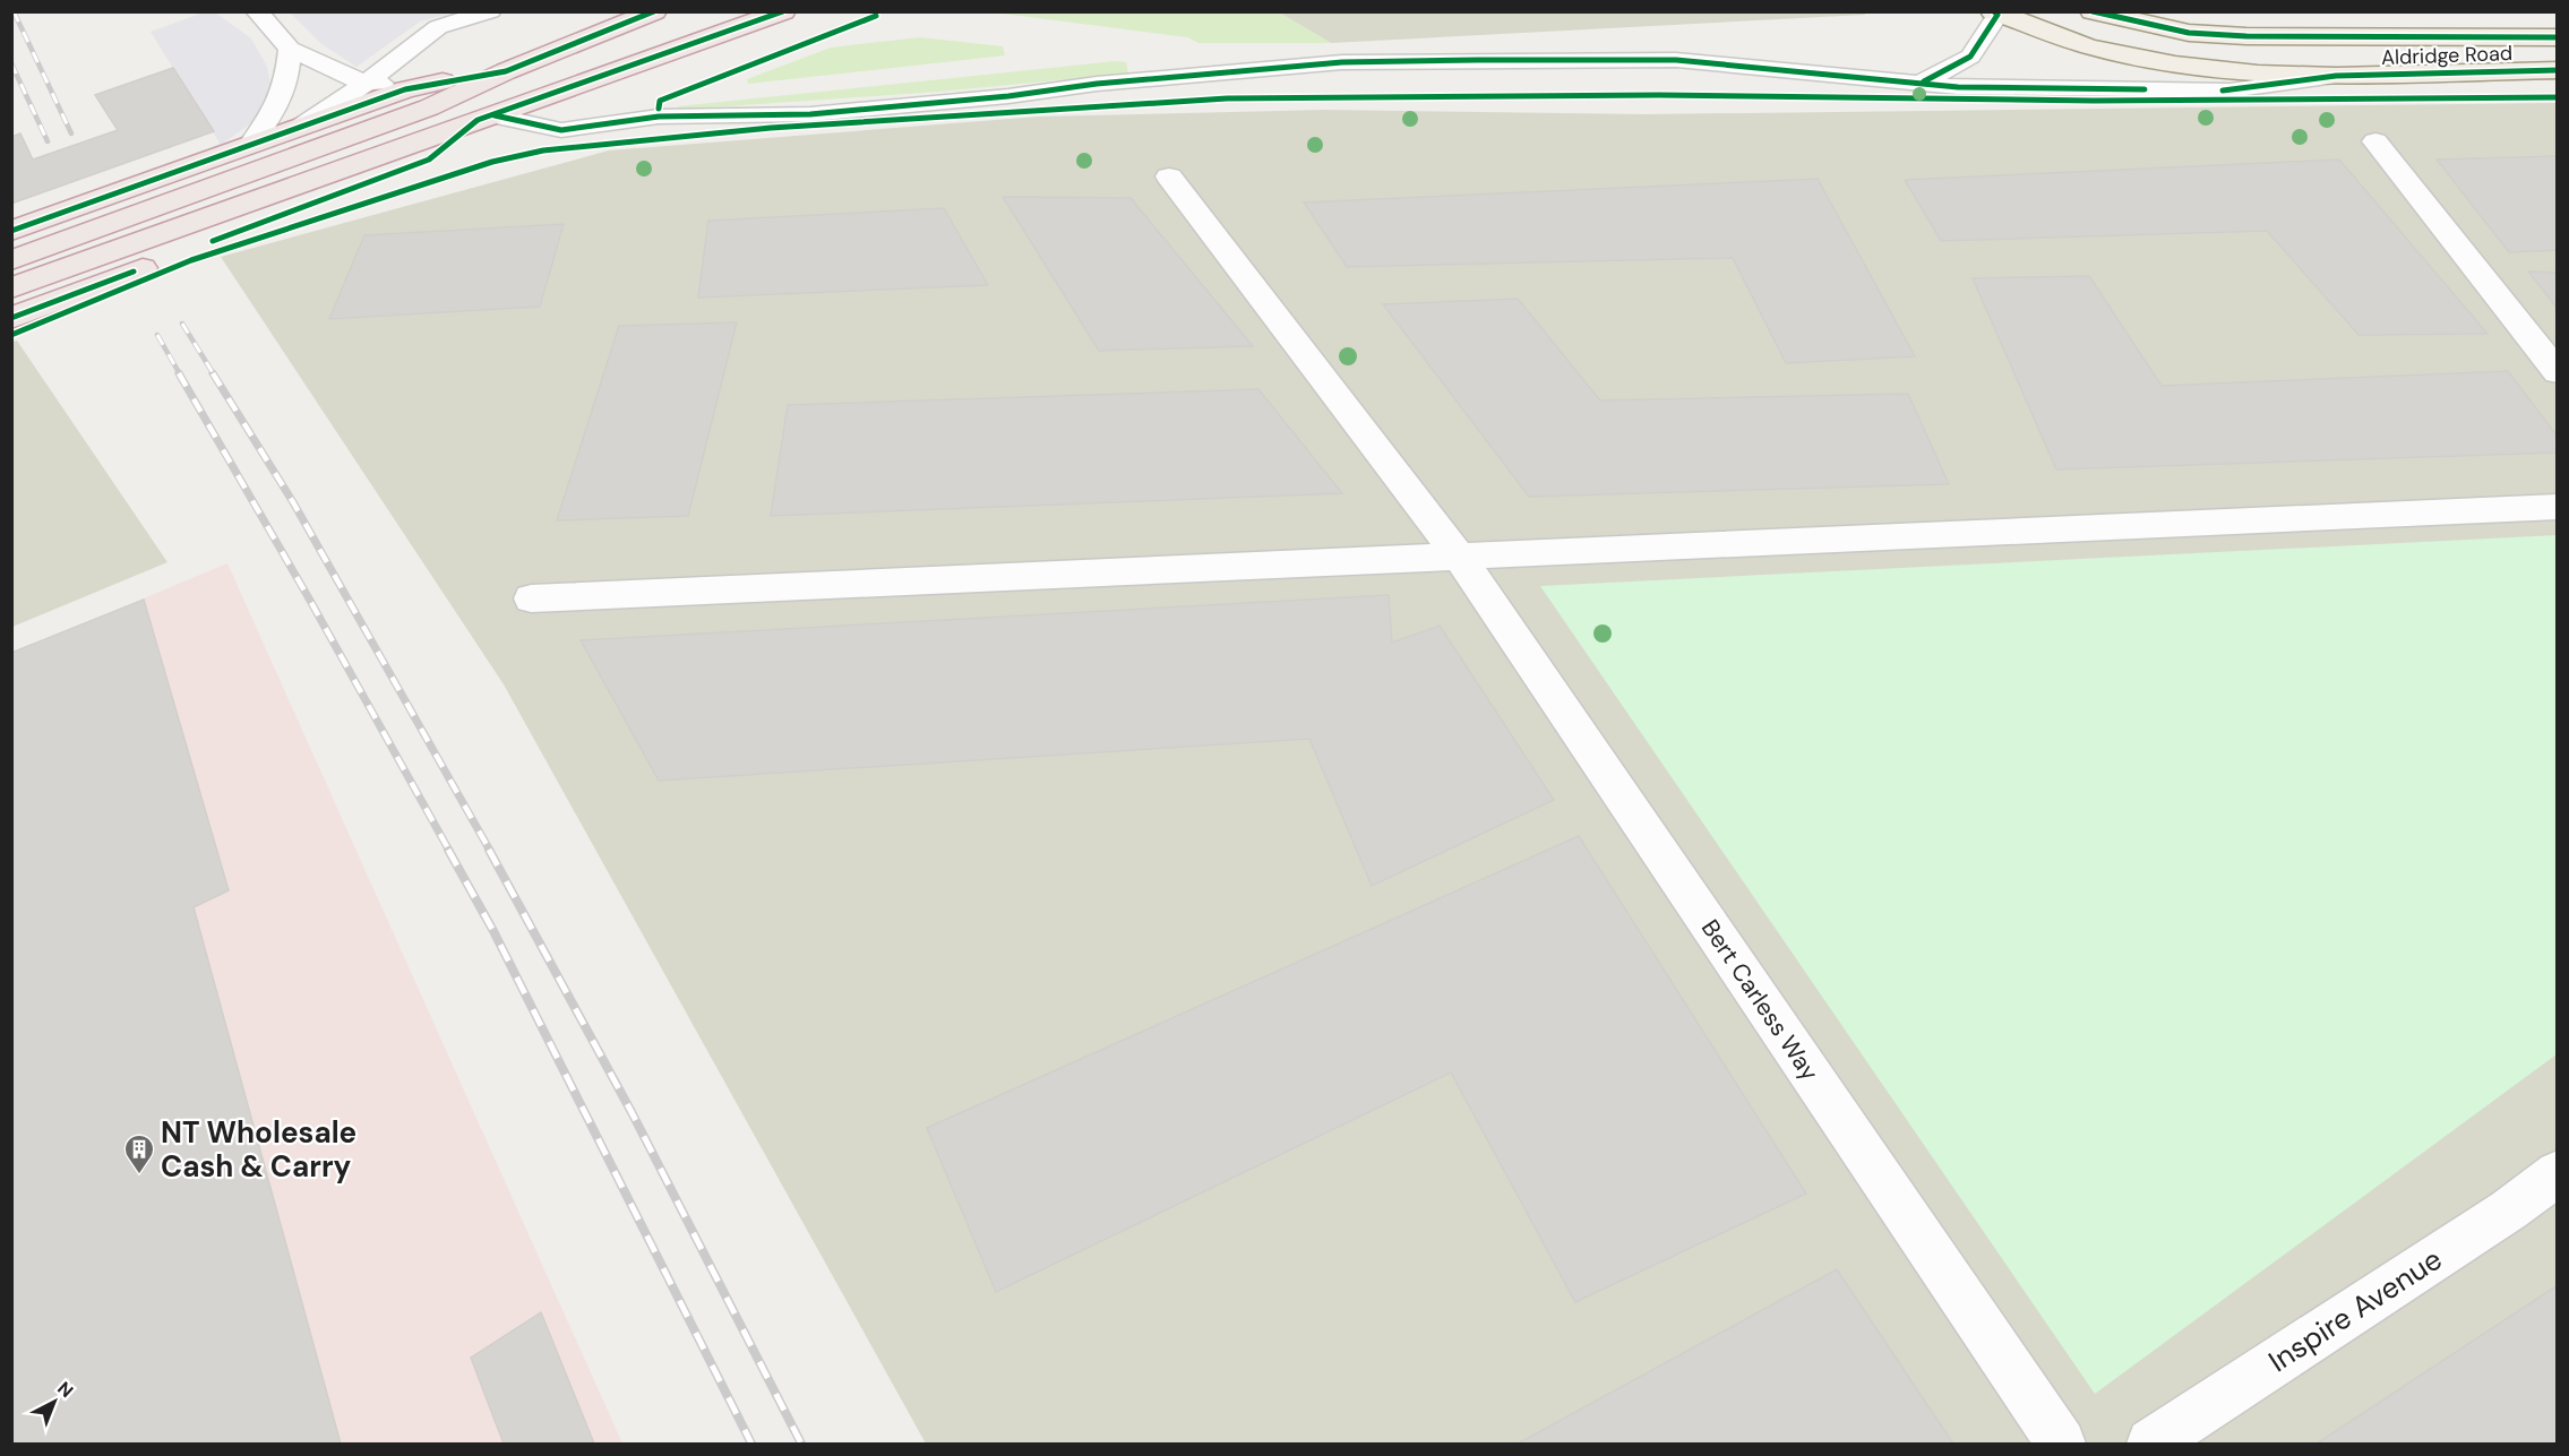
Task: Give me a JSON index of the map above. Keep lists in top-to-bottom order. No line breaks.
{"streets":{"main road":["Aldridge Road"],"street":["Bert Carless Way","Inspire Avenue"]},"places":{"building":["NT Wholesale Cash & Carry"]},"north":"top right"}
